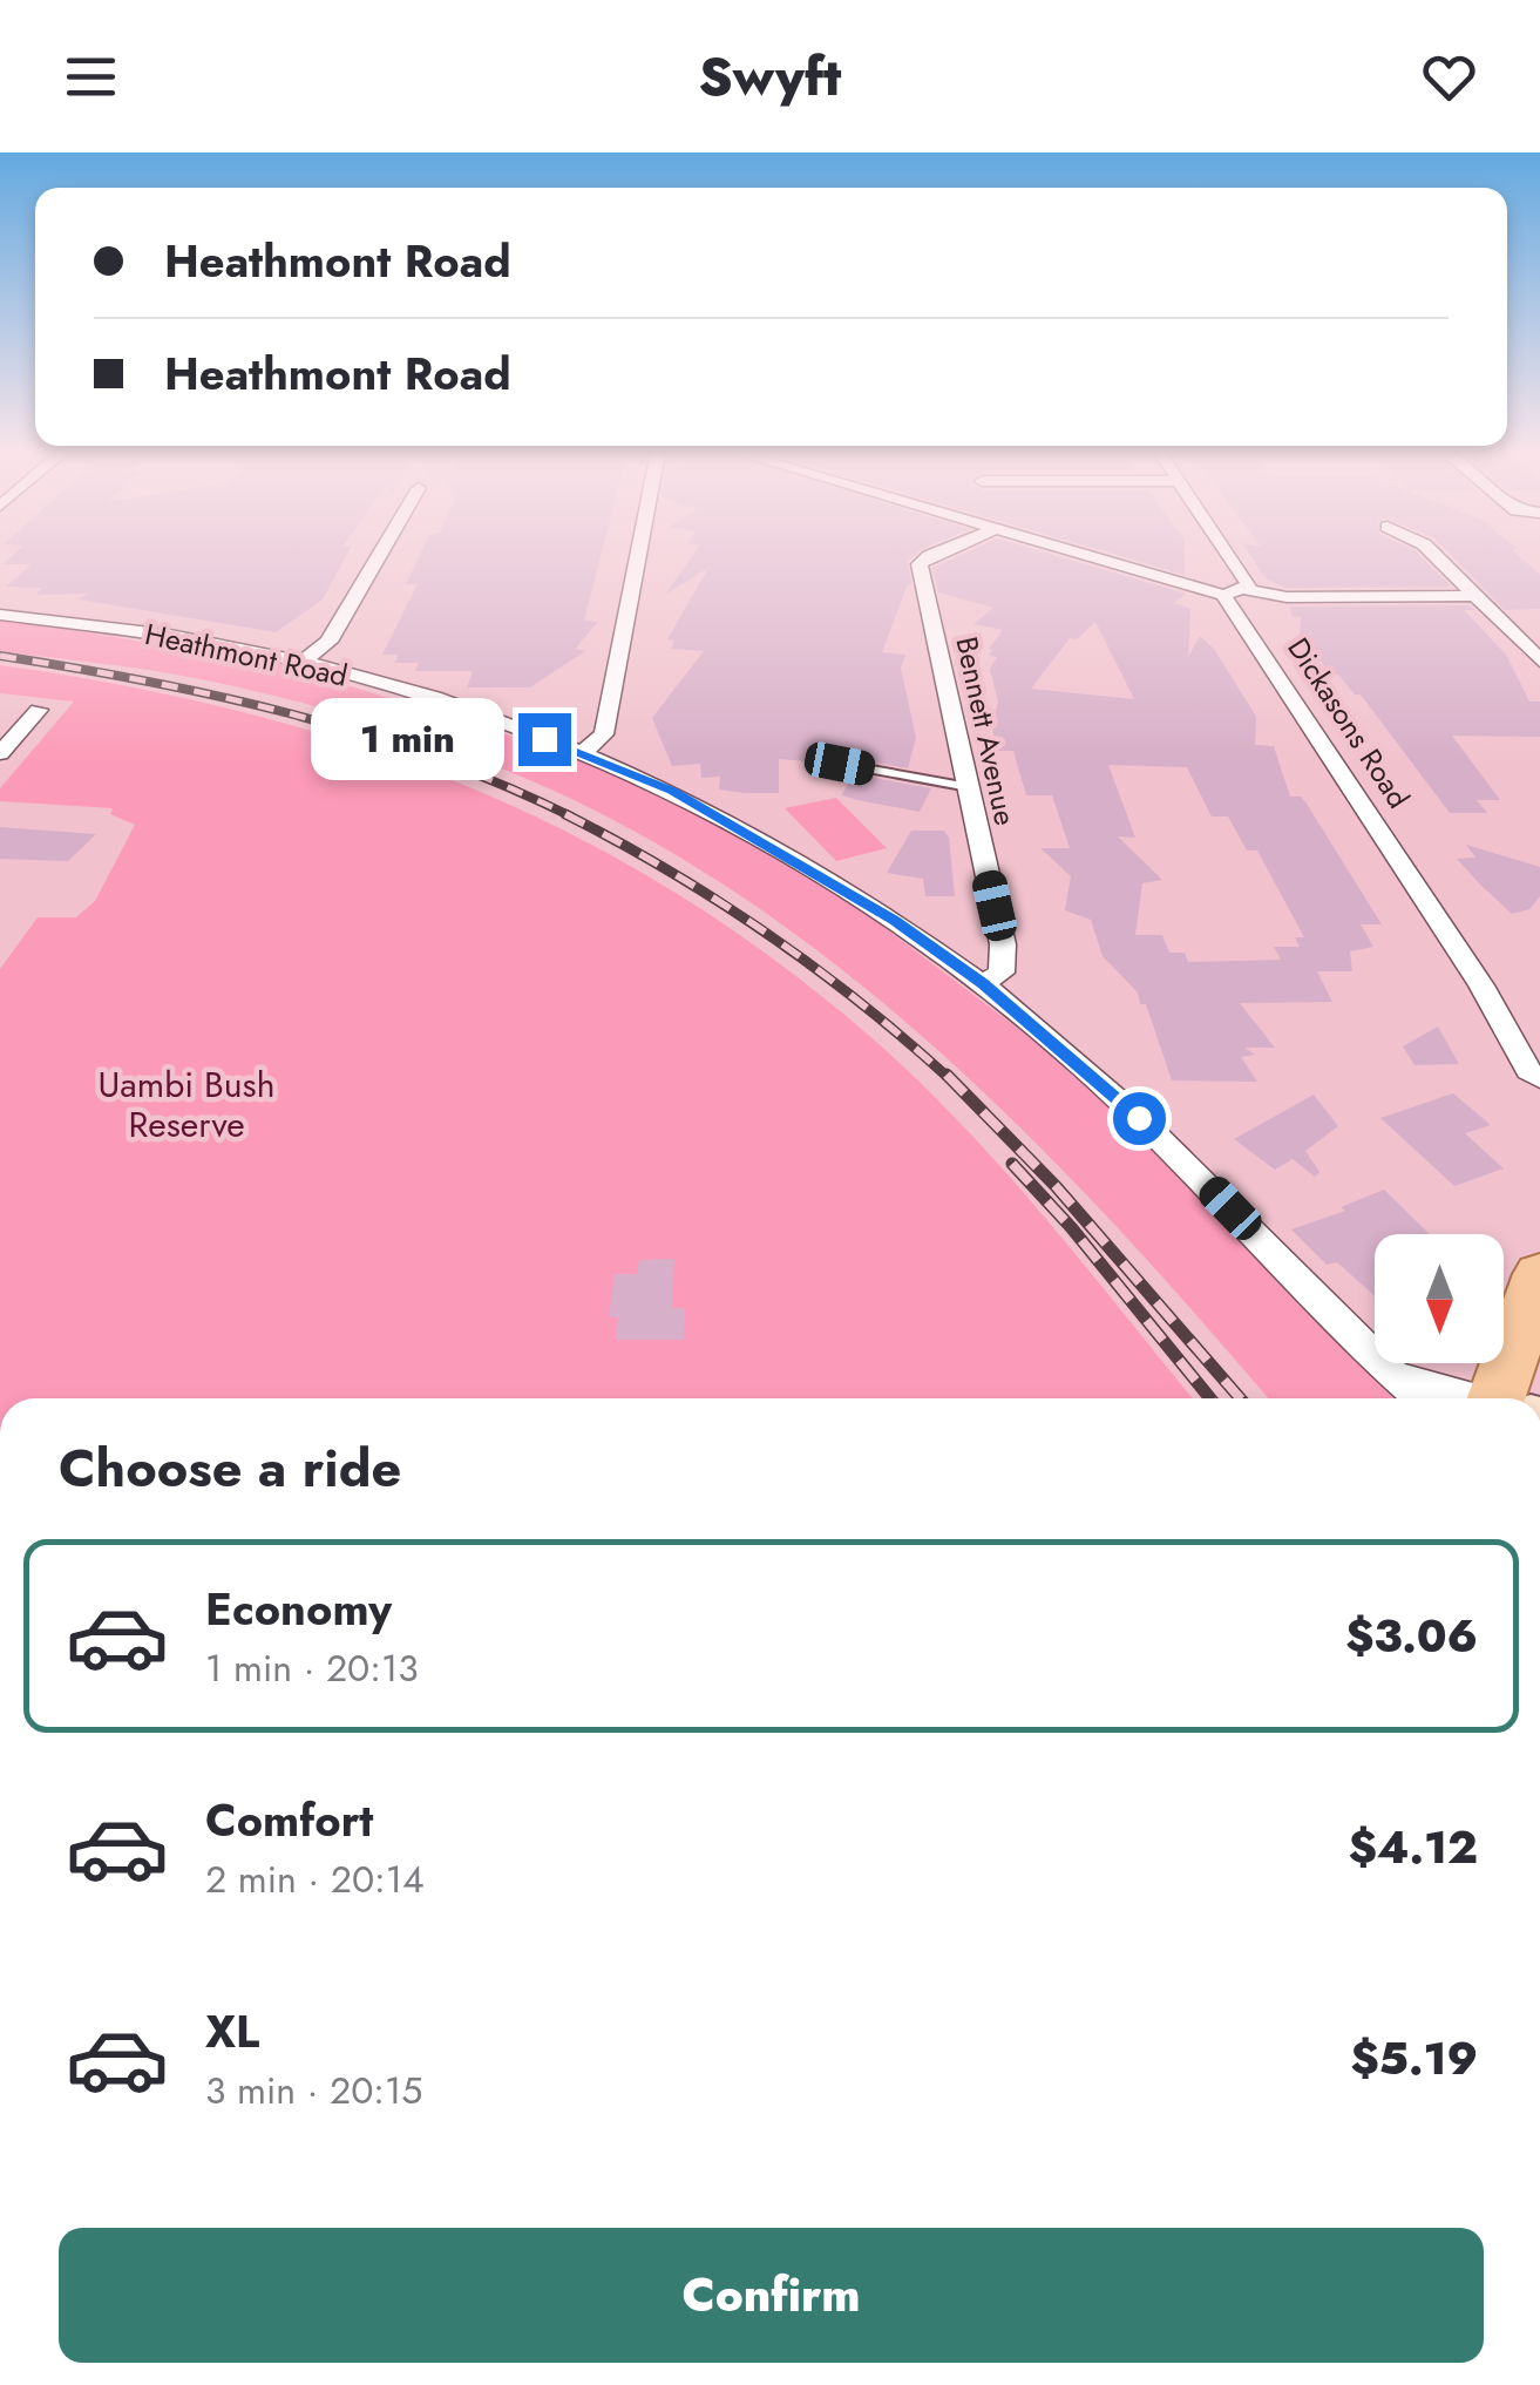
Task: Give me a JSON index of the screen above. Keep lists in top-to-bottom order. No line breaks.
{"streets":{"street":["Heathmont Road","Dickasons Road","Bennett Avenue"]},"crossings":[["Heathmont Road","Bennett Avenue"]],"parks":["Uambi Bush Reserve"],"north":"bottom","page":{"header":"Swyft","banner":["Heathmont Road","Heathmont Road"],"bubble":"1 min","heading":"Choose a ride","list":[{"name":"Economy","note":"1 min · 20:13","value":"$3.06"},{"name":"Comfort","note":"2 min · 20:14","value":"$4.12"},{"name":"XL","note":"3 min · 20:15","value":"$5.19"}],"buttons":"Confirm"}}
